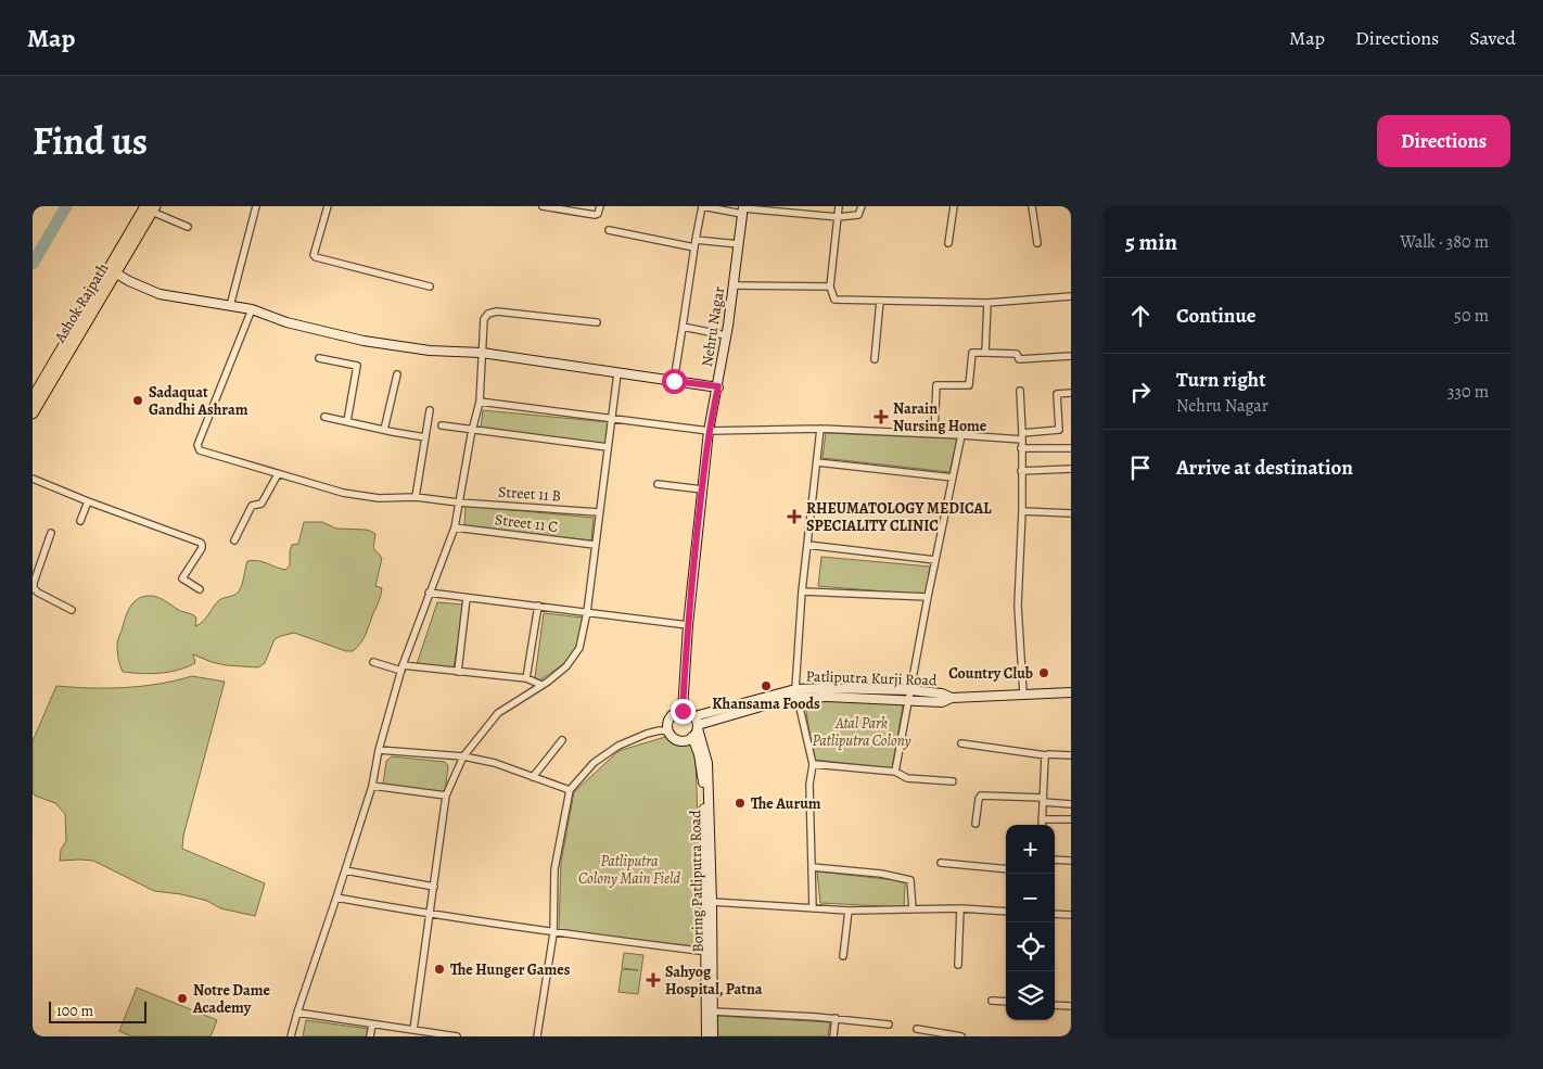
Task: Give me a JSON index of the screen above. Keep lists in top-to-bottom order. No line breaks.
{"streets":{"main road":["Ashok Rajpath"],"street":["Nehru Nagar","Street 11 B","Street 11 C","Patliputra Kurji Road","Boring Patliputra Road"]},"crossings":[["Nehru Nagar","Patliputra Kurji Road"],["Nehru Nagar","Boring Patliputra Road"],["Patliputra Kurji Road","Boring Patliputra Road"]],"parks":["Atal Park Patliputra Colony","Patliputra Colony Main Field"],"places":{"other":["Sadaquat Gandhi Ashram","Country Club","Khansama Foods","The Aurum","The Hunger Games","Notre Dame Academy"],"health":["Narain Nursing Home","RHEUMATOLOGY MEDICAL SPECIALITY CLINIC","Sahyog Hospital, Patna"]},"scale_bar":"100 m","page":{"header":"Map","nav":["Map","Directions","Saved"],"title":"Find us","buttons":"Directions","heading":["5 min","Walk · 380 m"],"list":[["Continue","50 m"],["Turn right","Nehru Nagar","330 m"],"Arrive at destination"],"map_buttons":["+","−"],"scale":"100 m"}}
